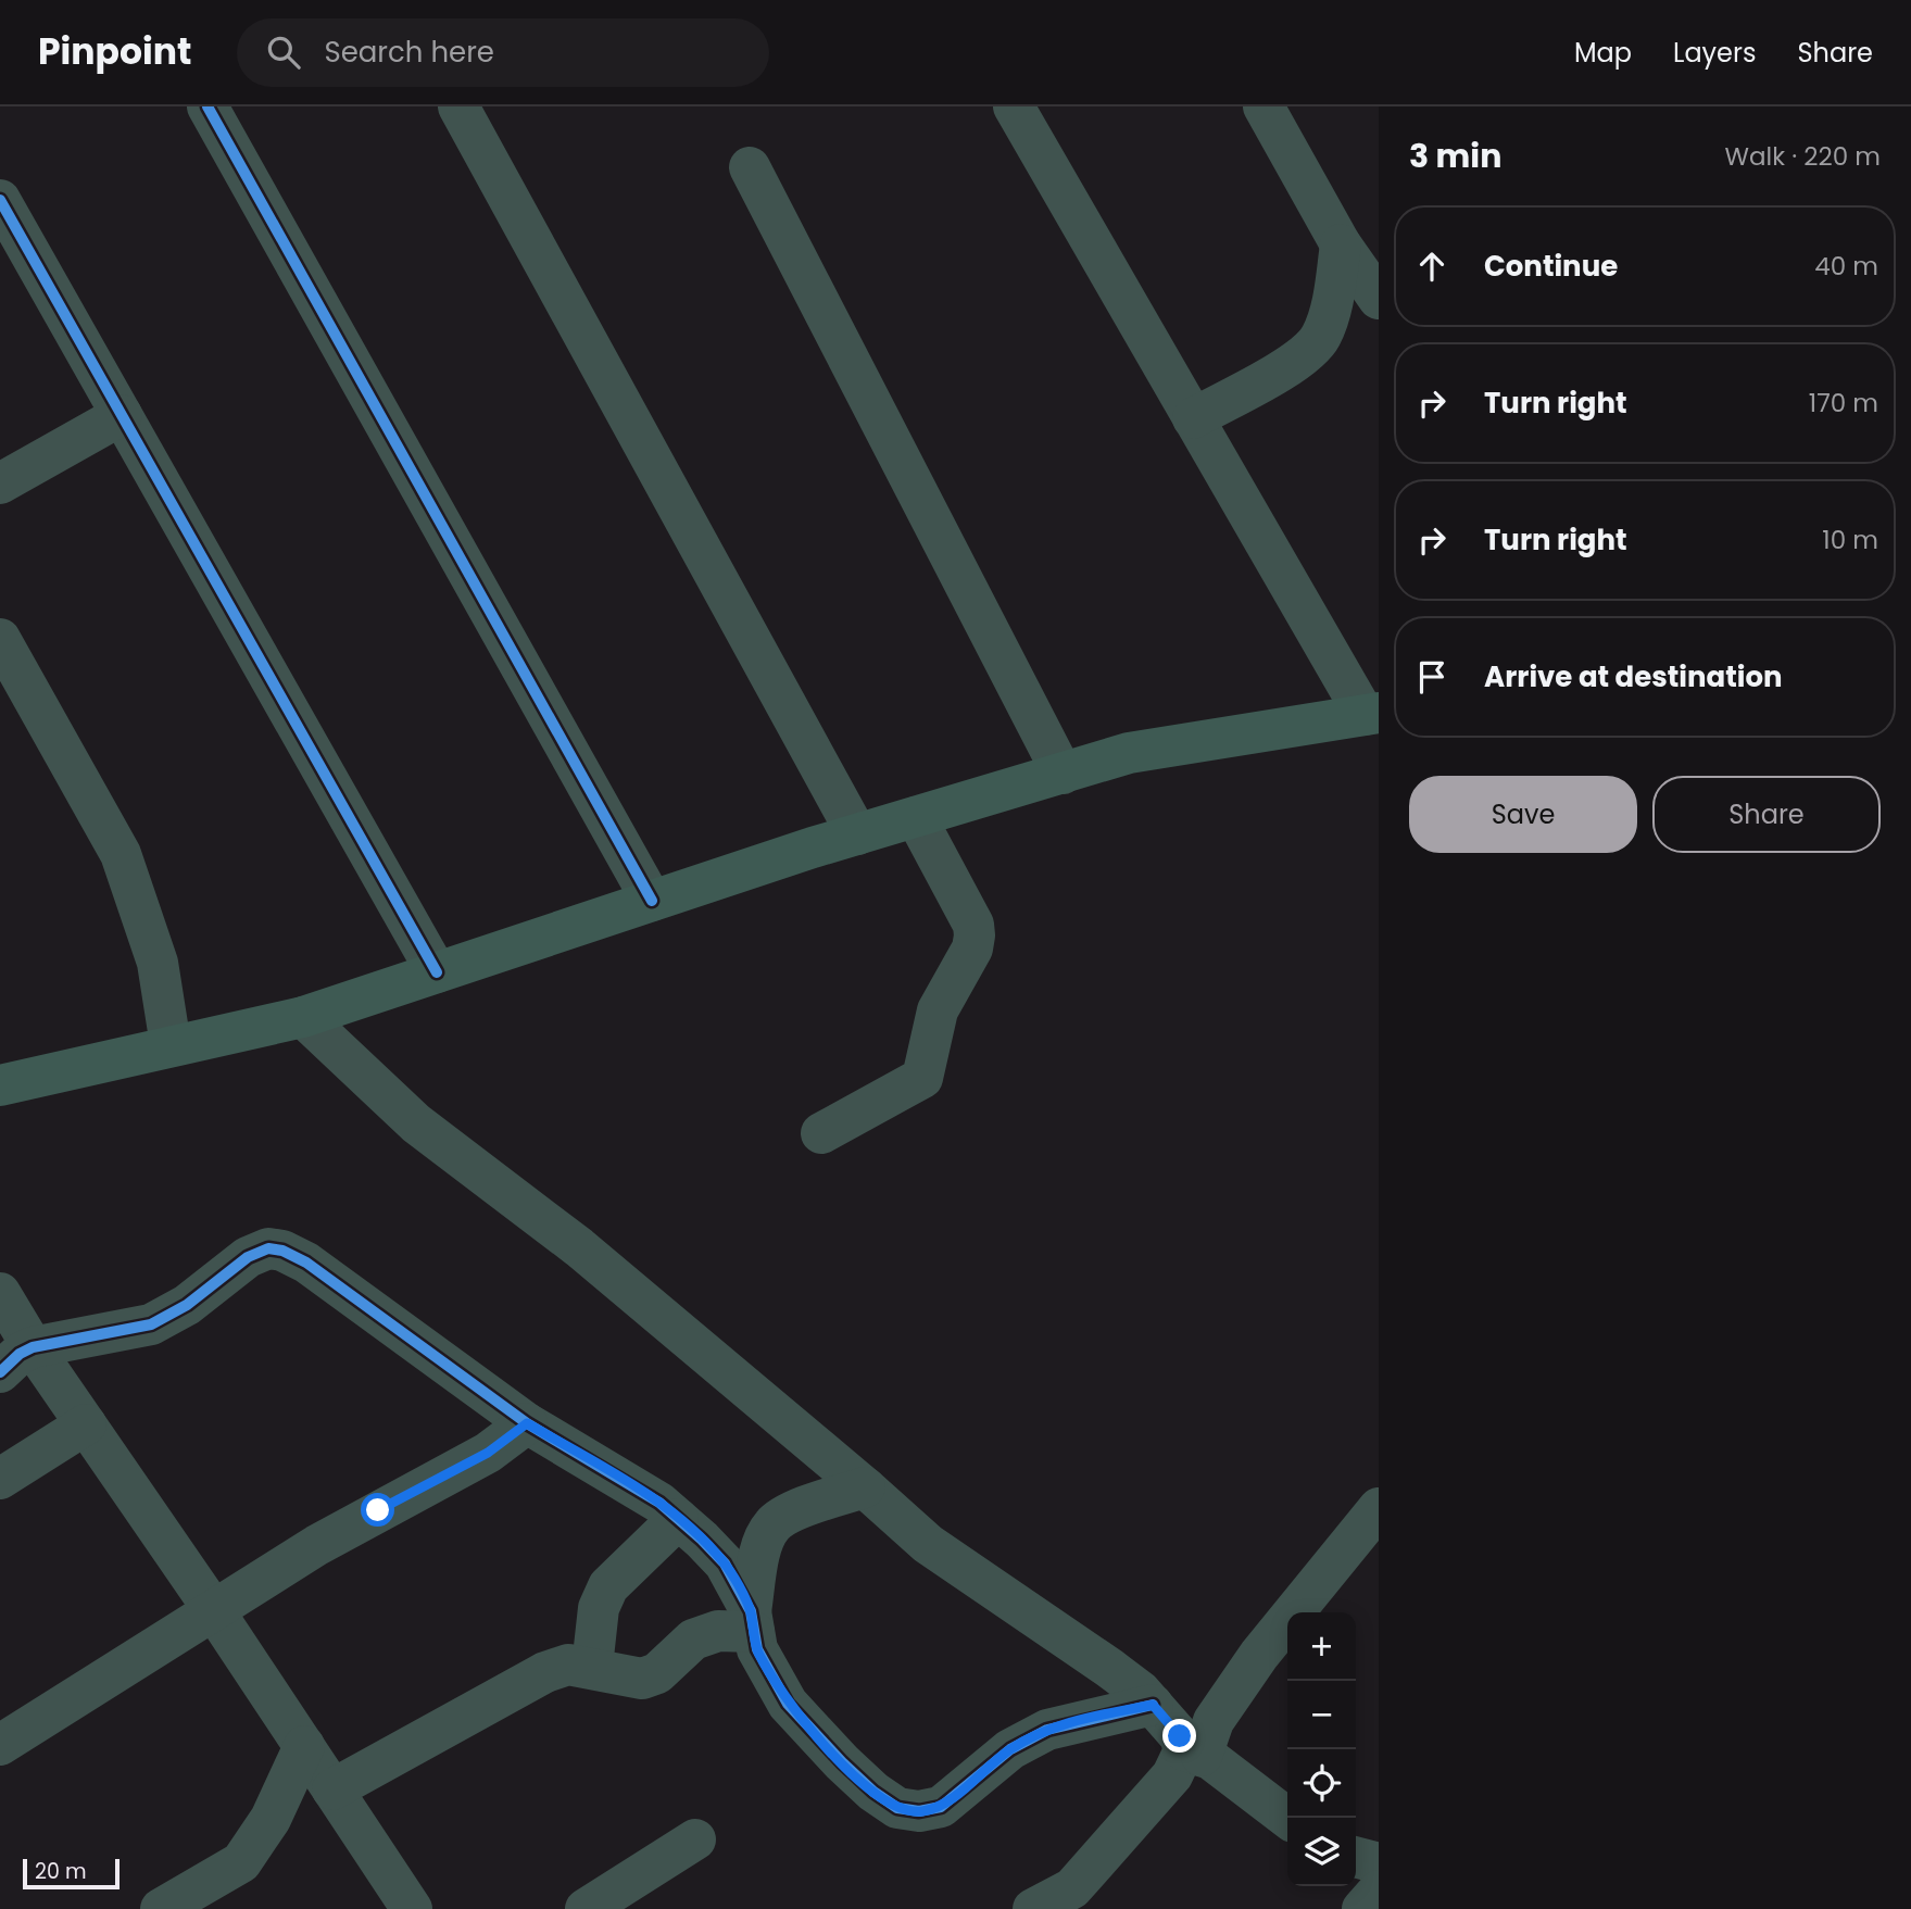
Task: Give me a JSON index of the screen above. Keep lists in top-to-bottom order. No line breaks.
{"scale_bar":"20 m","page":{"header":"Pinpoint","search":"Search here","nav":["Map","Layers","Share"],"heading":["3 min","Walk · 220 m"],"list":[["Continue","40 m"],["Turn right","170 m"],["Turn right","10 m"],"Arrive at destination"],"buttons":["Save","Share"],"map_buttons":["+","−"],"scale":"20 m"}}
